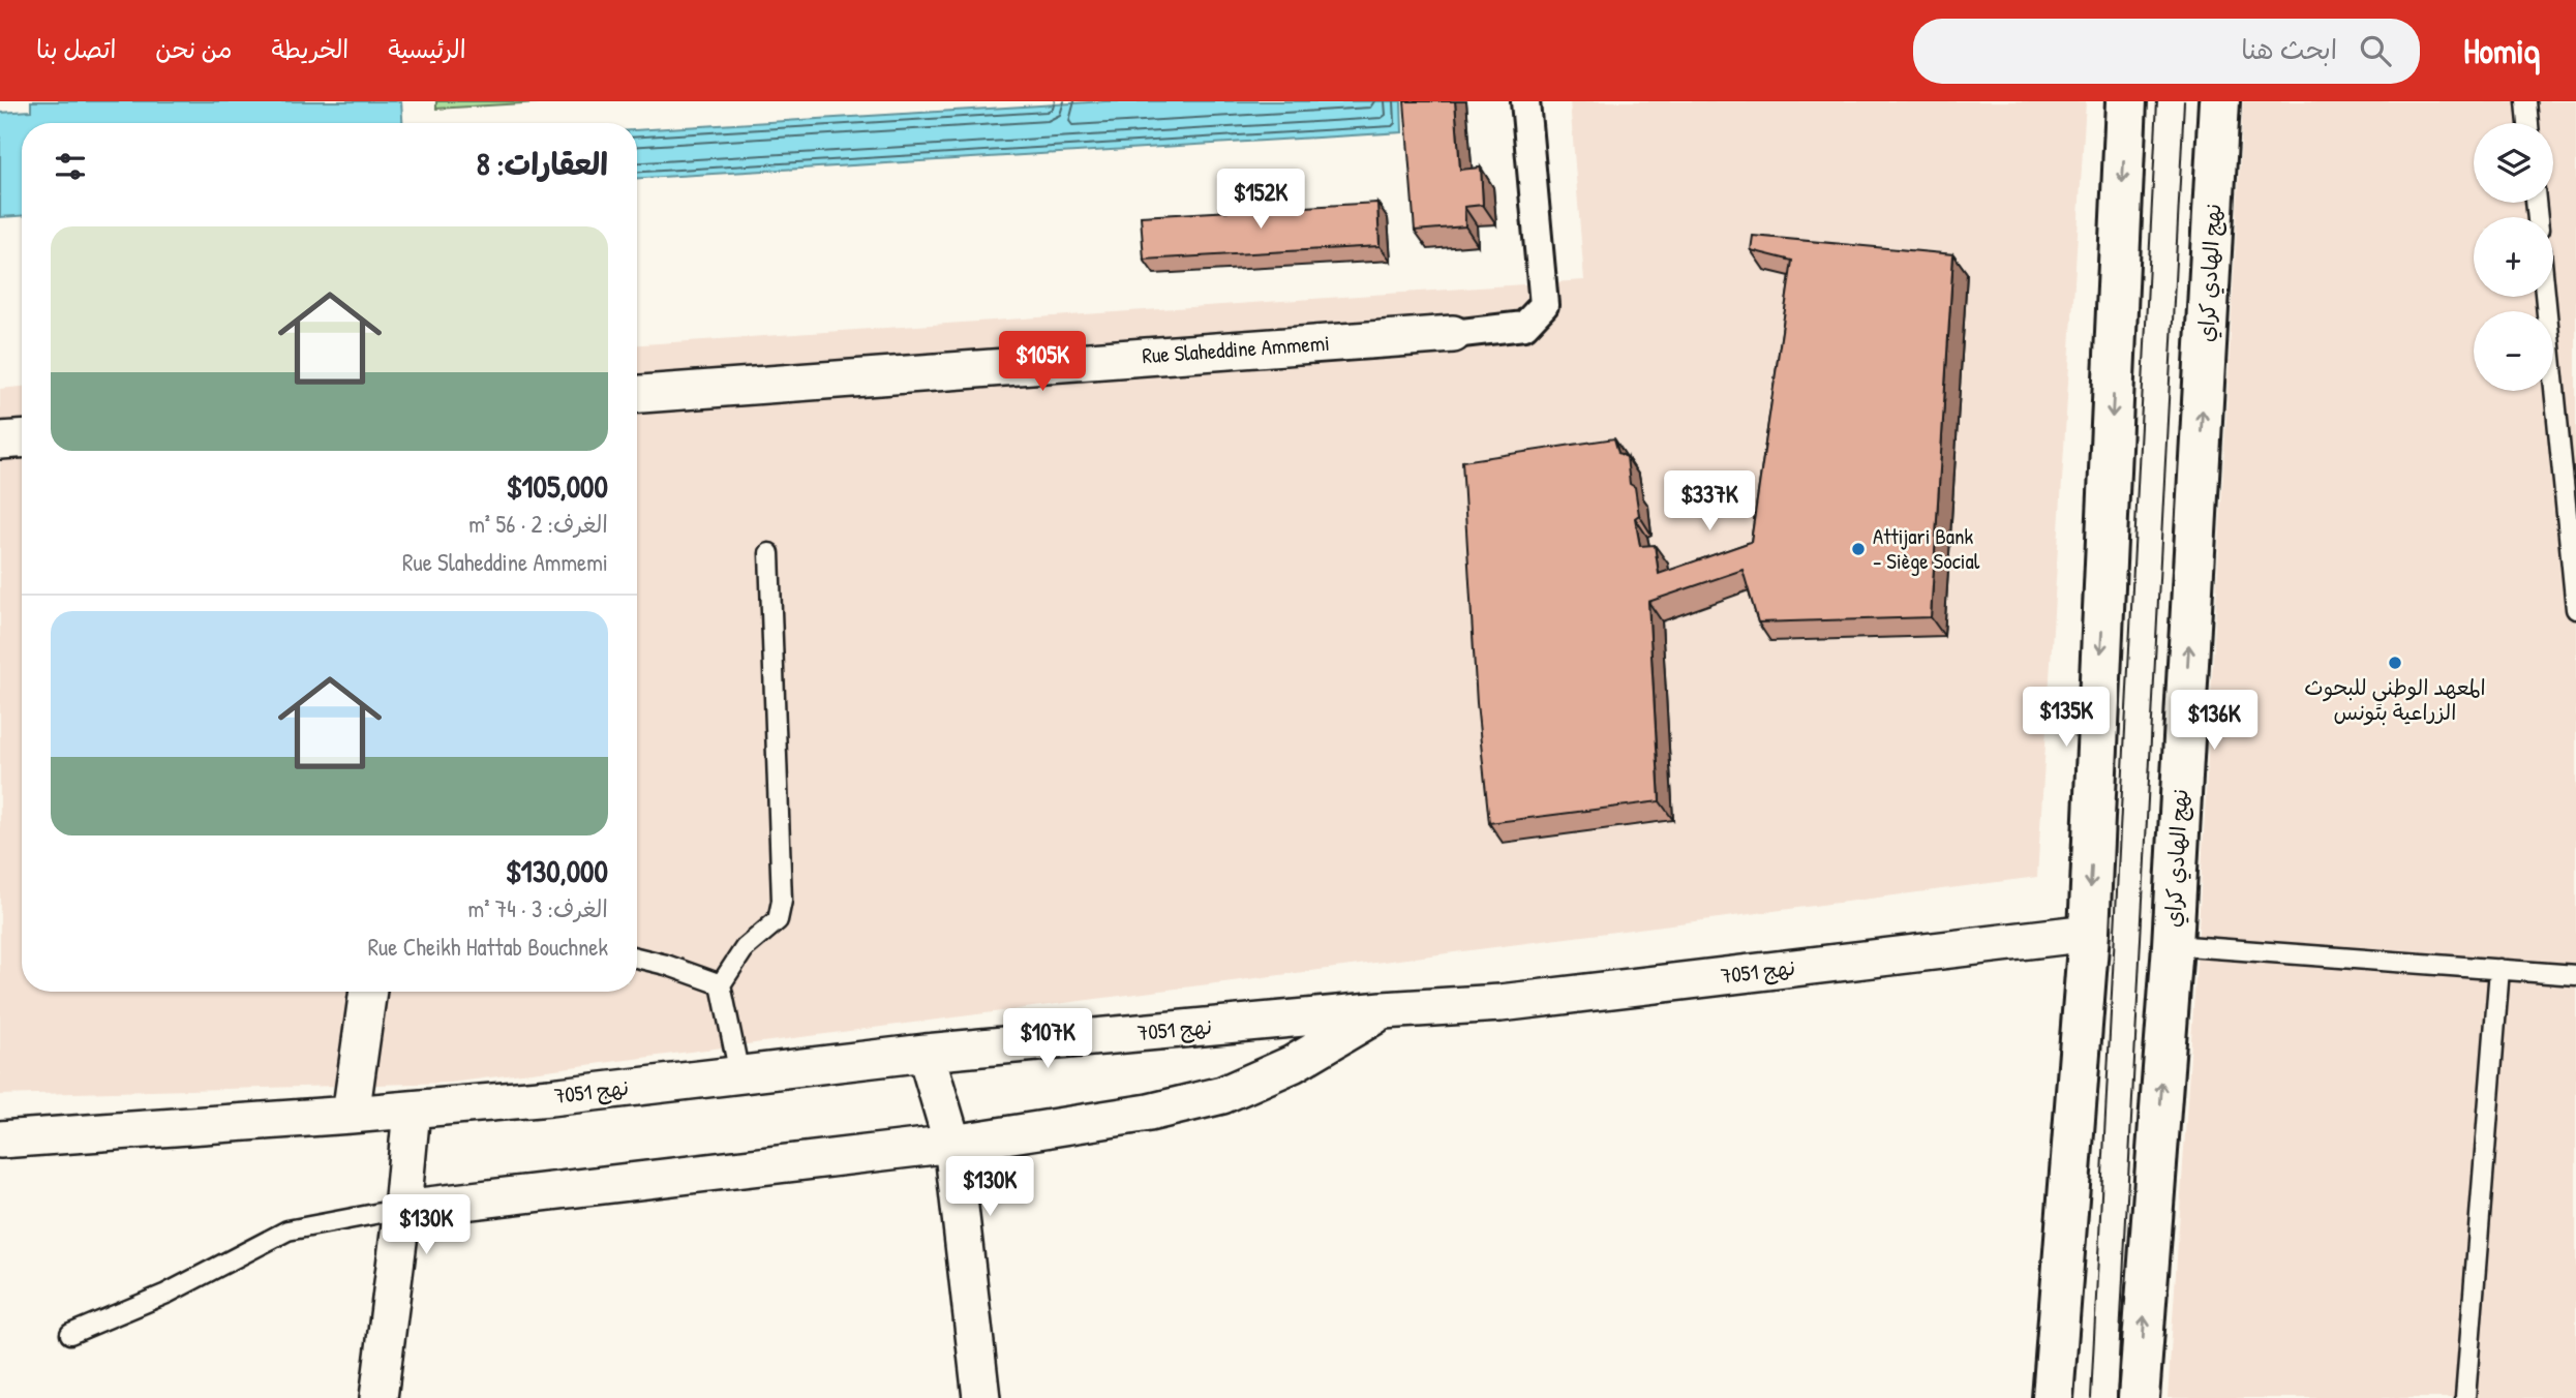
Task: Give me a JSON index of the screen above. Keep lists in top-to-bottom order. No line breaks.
{"streets":{"street":["نهج الهادي كراي","Rue Slaheddine Ammemi","نهج 7051"]},"places":["Attijari Bank - Siège Social","المعهد الوطني للبحوث الزراعية بتونس"],"page":{"header":"Homiq","search":"ابحث هنا","nav":["الرئيسية","الخريطة","من نحن","اتصل بنا"],"map_buttons":["+","−"],"heading":"العقارات: 8","price":["$152K","$105K","$337K","$135K","$136K","$107K","$130K","$130K"],"list":[{"name":"$105,000","note":"الغرف: 2 · 56 m² · Rue Slaheddine Ammemi"},{"name":"$130,000","note":"الغرف: 3 · 74 m² · Rue Cheikh Hattab Bouchnek"}]}}
